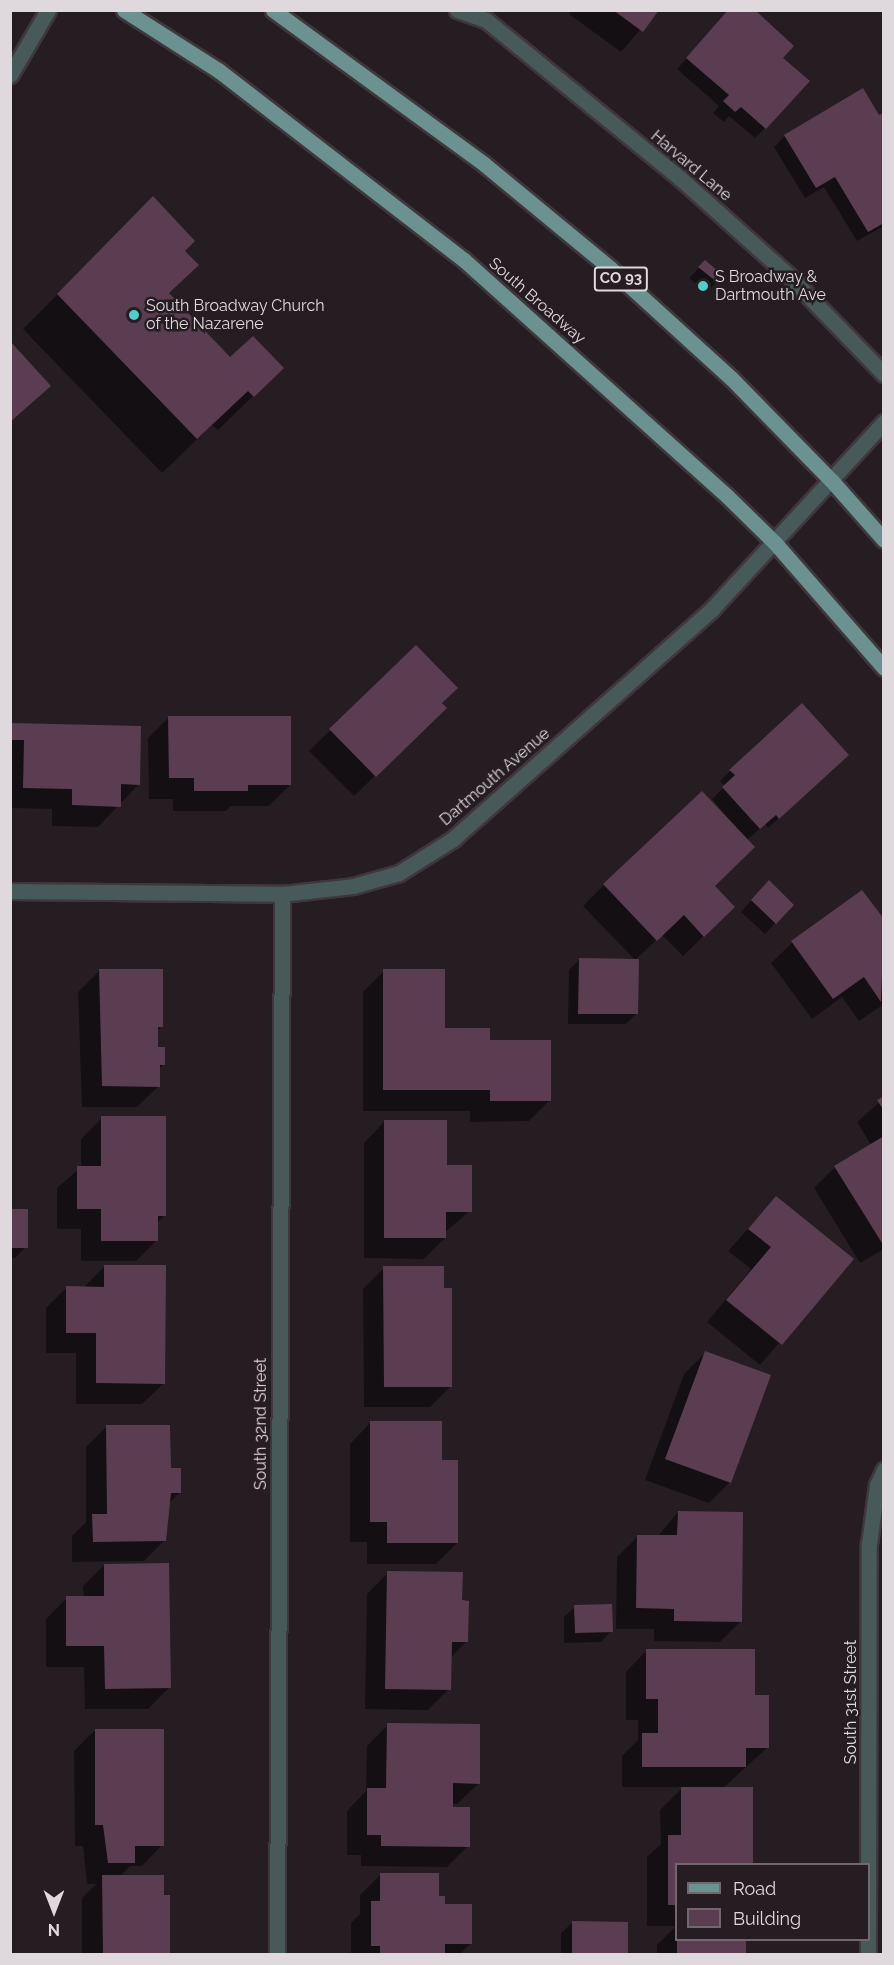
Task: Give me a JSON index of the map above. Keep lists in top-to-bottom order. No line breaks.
{"streets":{"main road":["CO 93","South Broadway"],"street":["Harvard Lane","Dartmouth Avenue","South 32nd Street","South 31st Street"]},"crossings":[["CO 93","Dartmouth Avenue"],["South Broadway","Dartmouth Avenue"],["Dartmouth Avenue","South 32nd Street"]],"places":["S Broadway & Dartmouth Ave","South Broadway Church of the Nazarene"],"legend":["Road","Building"],"north":"bottom"}
